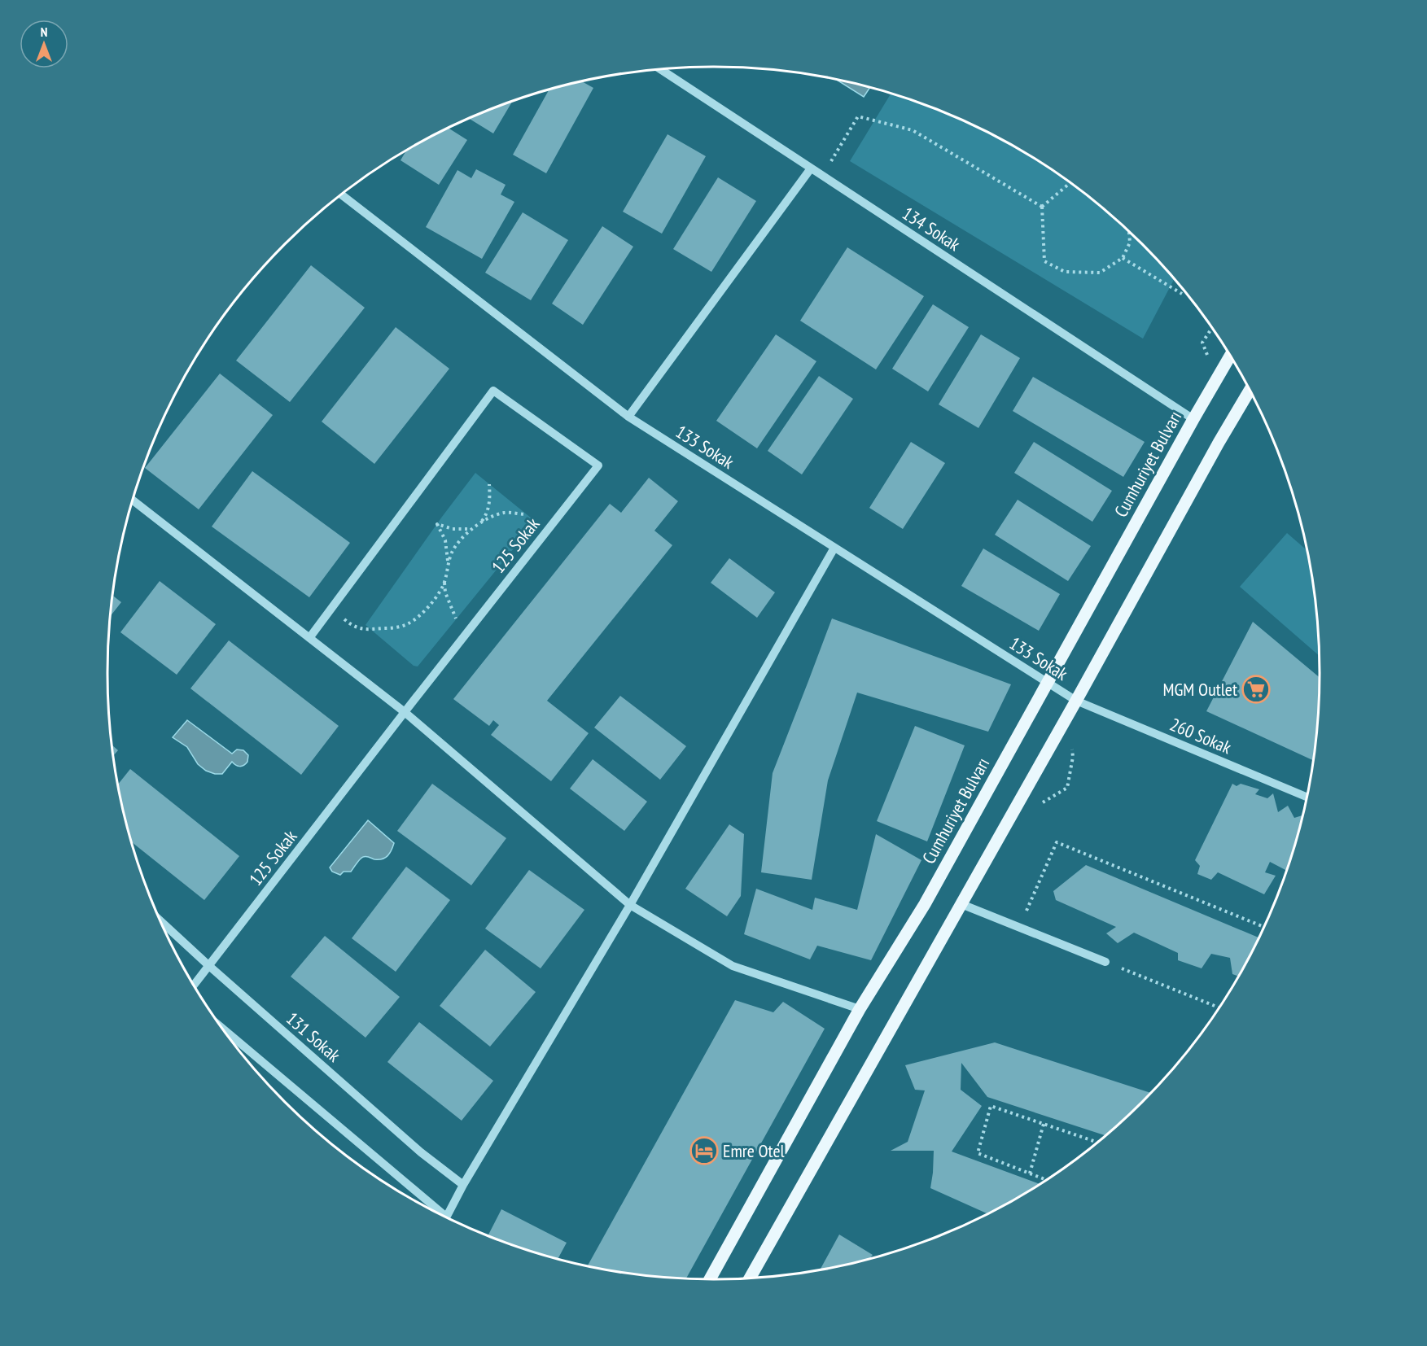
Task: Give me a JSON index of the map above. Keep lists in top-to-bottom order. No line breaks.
{"streets":{"main road":["Cumhuriyet Bulvarı"],"street":["134 Sokak","133 Sokak","125 Sokak","260 Sokak","131 Sokak"]},"crossings":[["134 Sokak","Cumhuriyet Bulvarı"],["133 Sokak","Cumhuriyet Bulvarı"],["133 Sokak","260 Sokak"],["125 Sokak","131 Sokak"]],"places":{"supermarket":["MGM Outlet"],"hotel":["Emre Otel"]},"north":"top"}
